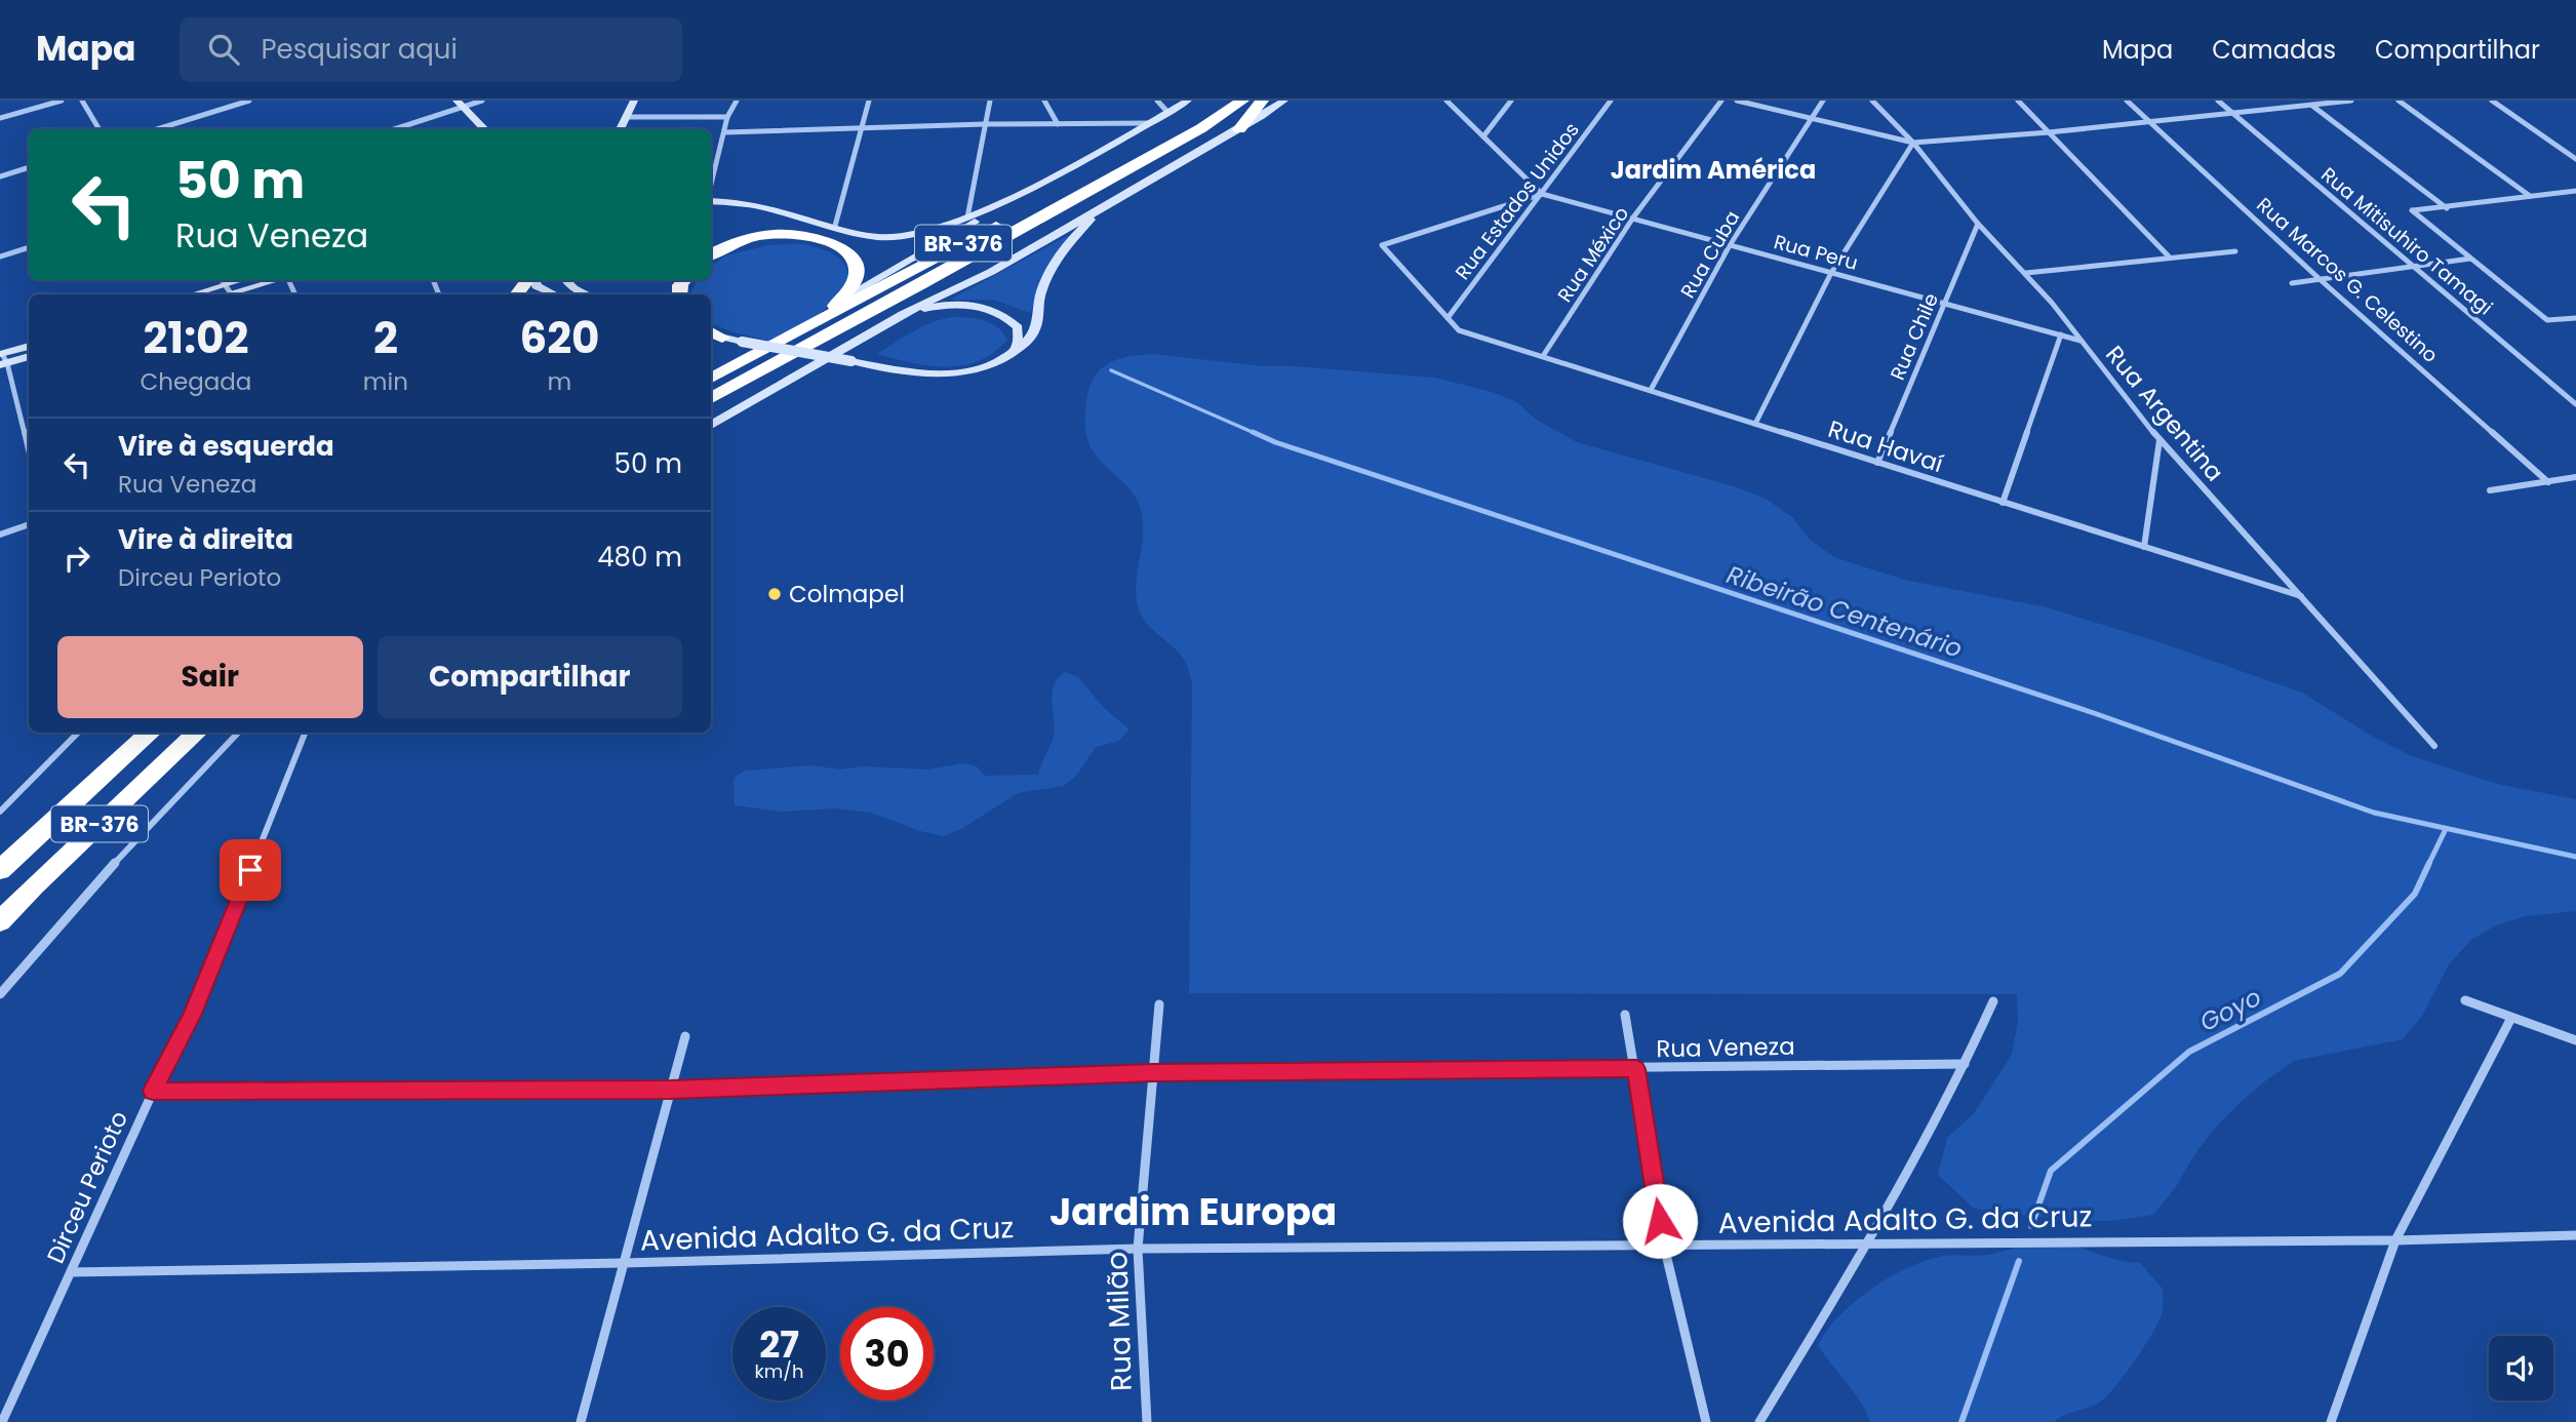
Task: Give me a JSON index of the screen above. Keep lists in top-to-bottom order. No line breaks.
{"streets":{"highway":["BR-376"],"street":["Rua Estados Unidos","Rua Mitisuhiro Tamagi","Rua Peru","Rua México","Rua Cuba","Rua Marcos G. Celestino","Rua Chile","Rua Argentina","Rua Havaí","Rua Veneza","Dirceu Perioto","Avenida Adalto G. da Cruz","Rua Milão"]},"crossings":[["Rua Estados Unidos","Rua Peru"],["Rua Estados Unidos","Rua Havaí"],["Rua Peru","Rua México"],["Rua Peru","Rua Cuba"],["Rua Peru","Rua Chile"],["Rua Peru","Rua Argentina"],["Rua México","Rua Havaí"],["Rua Cuba","Rua Havaí"],["Rua Chile","Rua Argentina"],["Rua Chile","Rua Havaí"],["Rua Argentina","Rua Havaí"],["Rua Veneza","Dirceu Perioto"],["Rua Veneza","Rua Milão"],["Dirceu Perioto","Avenida Adalto G. da Cruz"],["Avenida Adalto G. da Cruz","Rua Milão"]],"districts":["Jardim América","Jardim Europa"],"water":["Ribeirão Centenário","Goyo"],"places":["Colmapel"],"page":{"header":"Mapa","search":"Pesquisar aqui","nav":["Mapa","Camadas","Compartilhar"],"turn":["50 m","Rua Veneza"],"eta":["21:02","Chegada","2","min","620","m"],"list":[{"name":"Vire à esquerda","note":"Rua Veneza","value":"50 m"},{"name":"Vire à direita","note":"Dirceu Perioto","value":"480 m"}],"buttons":["Sair","Compartilhar"],"speed":"27 km/h","limit":"30"}}
